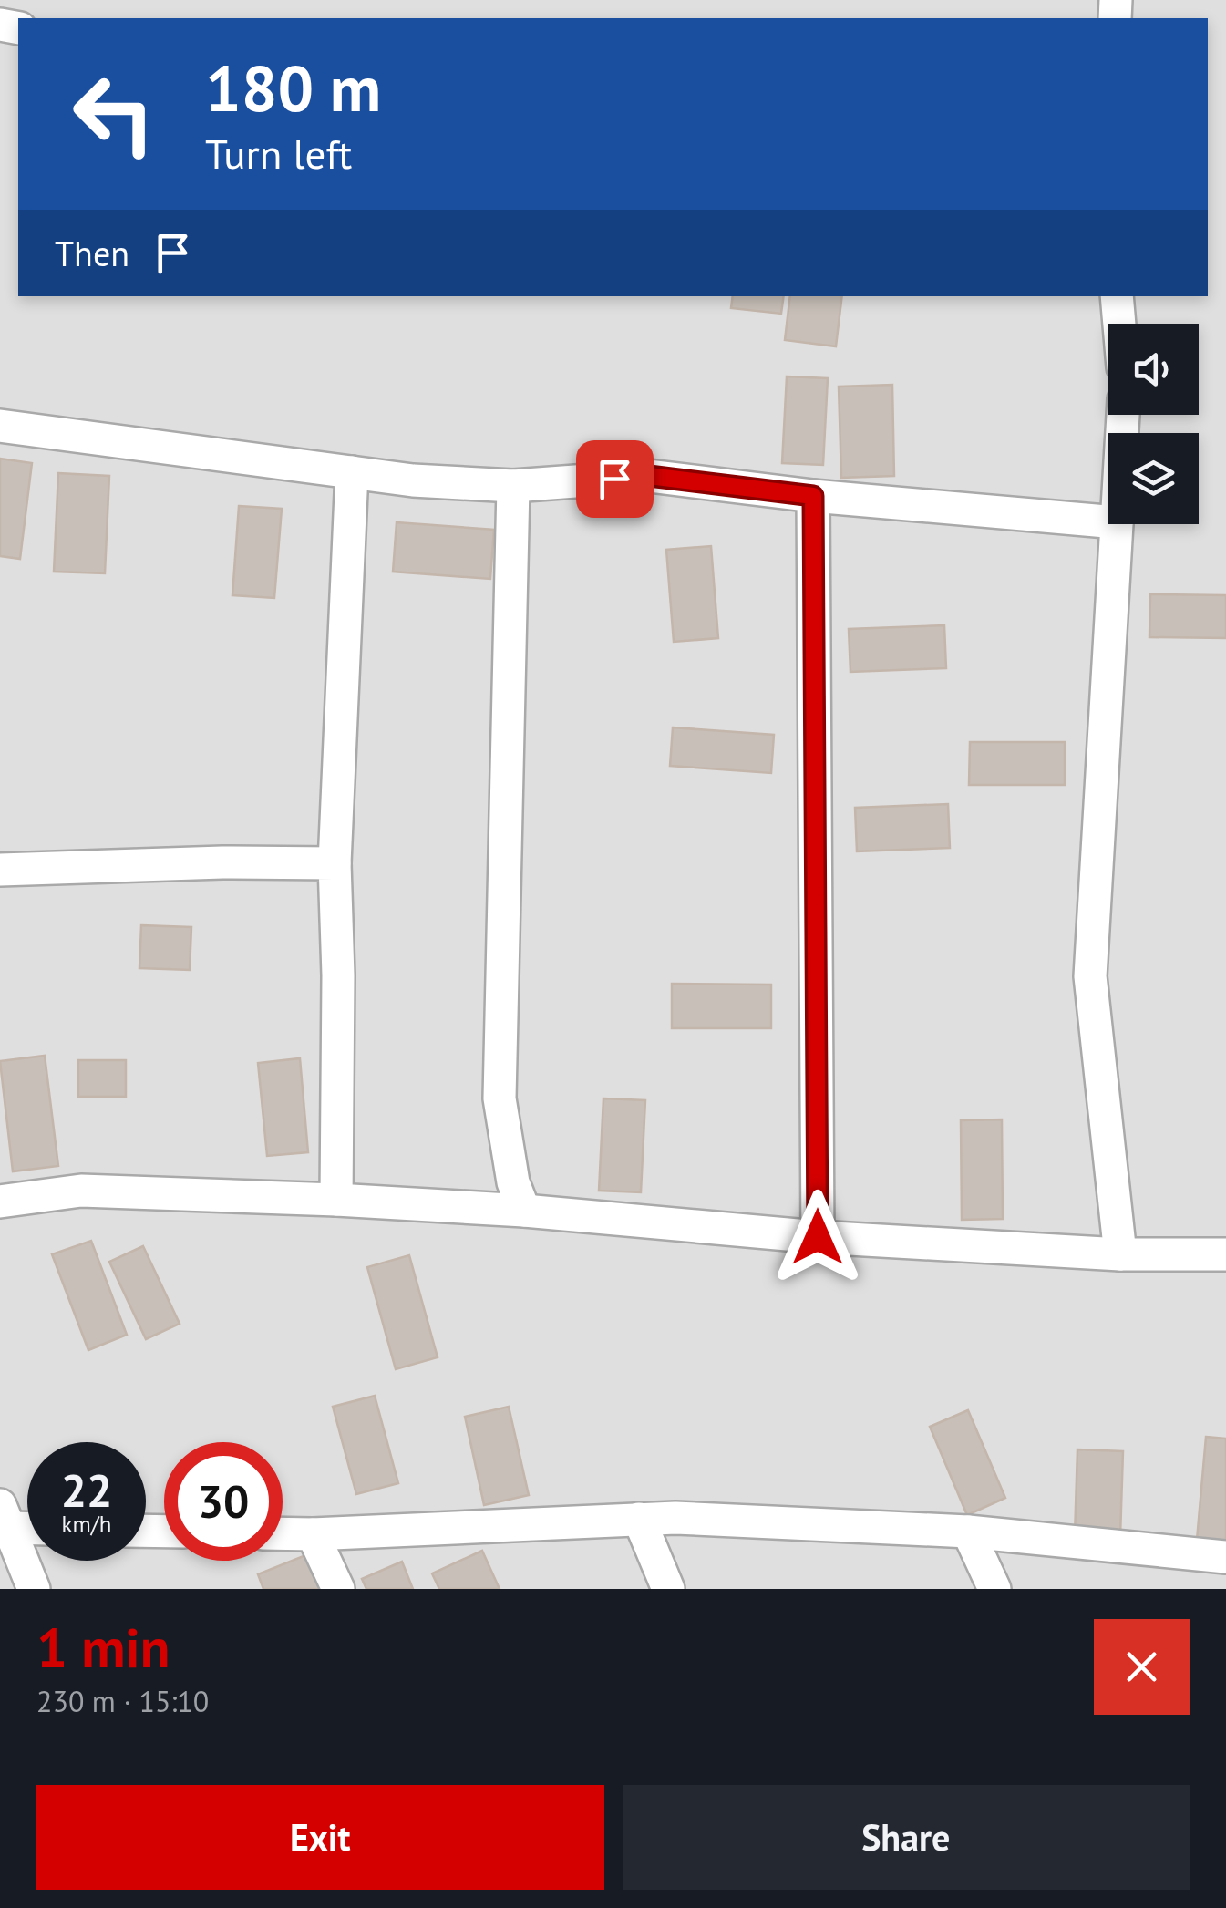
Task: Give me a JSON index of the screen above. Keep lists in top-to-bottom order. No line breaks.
{"page":{"turn":["180 m","Turn left"],"then":"Then","speed":"22 km/h","limit":"30","heading":["1 min","230 m · 15:10"],"buttons":["Exit","Share"]}}
